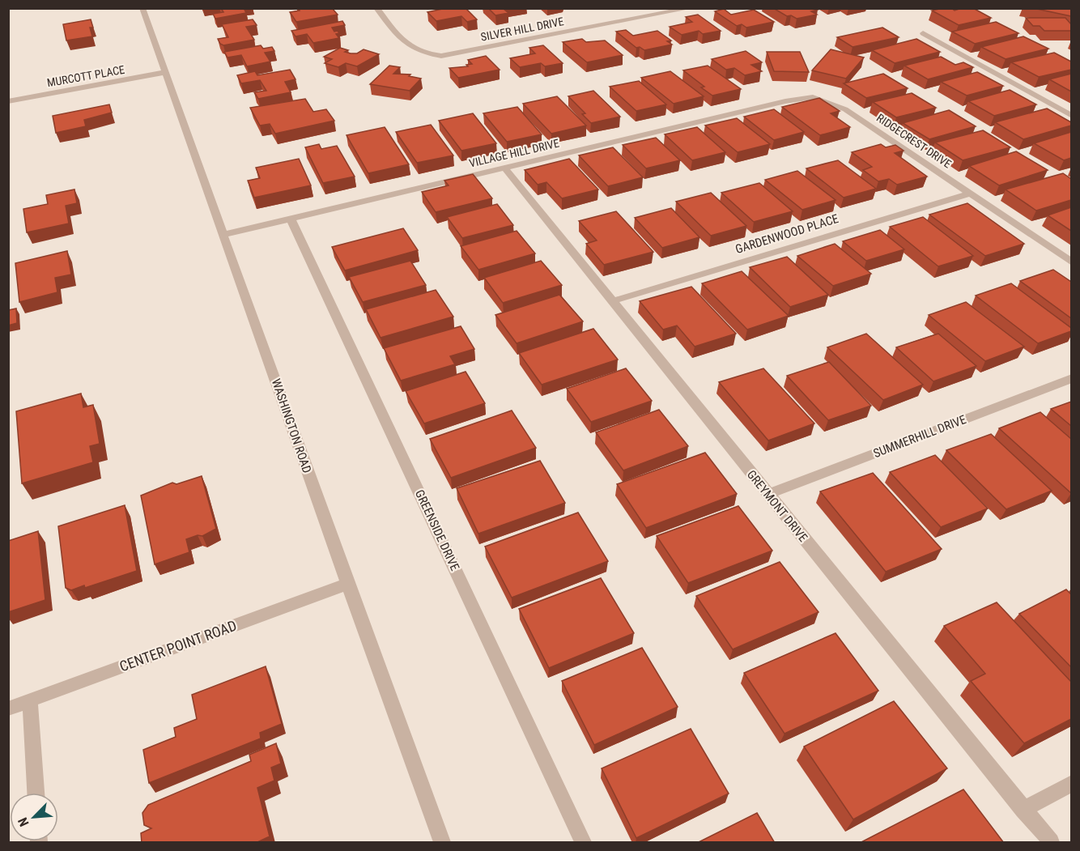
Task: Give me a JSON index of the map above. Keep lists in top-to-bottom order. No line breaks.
{"streets":{"street":["SILVER HILL DRIVE","MURCOTT PLACE","RIDGECREST DRIVE","VILLAGE HILL DRIVE","GARDENWOOD PLACE","WASHINGTON ROAD","SUMMERHILL DRIVE","GREYMONT DRIVE","GREENSIDE DRIVE","CENTER POINT ROAD"]},"crossings":[["MURCOTT PLACE","WASHINGTON ROAD"],["RIDGECREST DRIVE","VILLAGE HILL DRIVE"],["RIDGECREST DRIVE","GARDENWOOD PLACE"],["VILLAGE HILL DRIVE","WASHINGTON ROAD"],["VILLAGE HILL DRIVE","GREYMONT DRIVE"],["VILLAGE HILL DRIVE","GREENSIDE DRIVE"],["GARDENWOOD PLACE","GREYMONT DRIVE"],["WASHINGTON ROAD","CENTER POINT ROAD"],["SUMMERHILL DRIVE","GREYMONT DRIVE"]],"north":"bottom left"}
